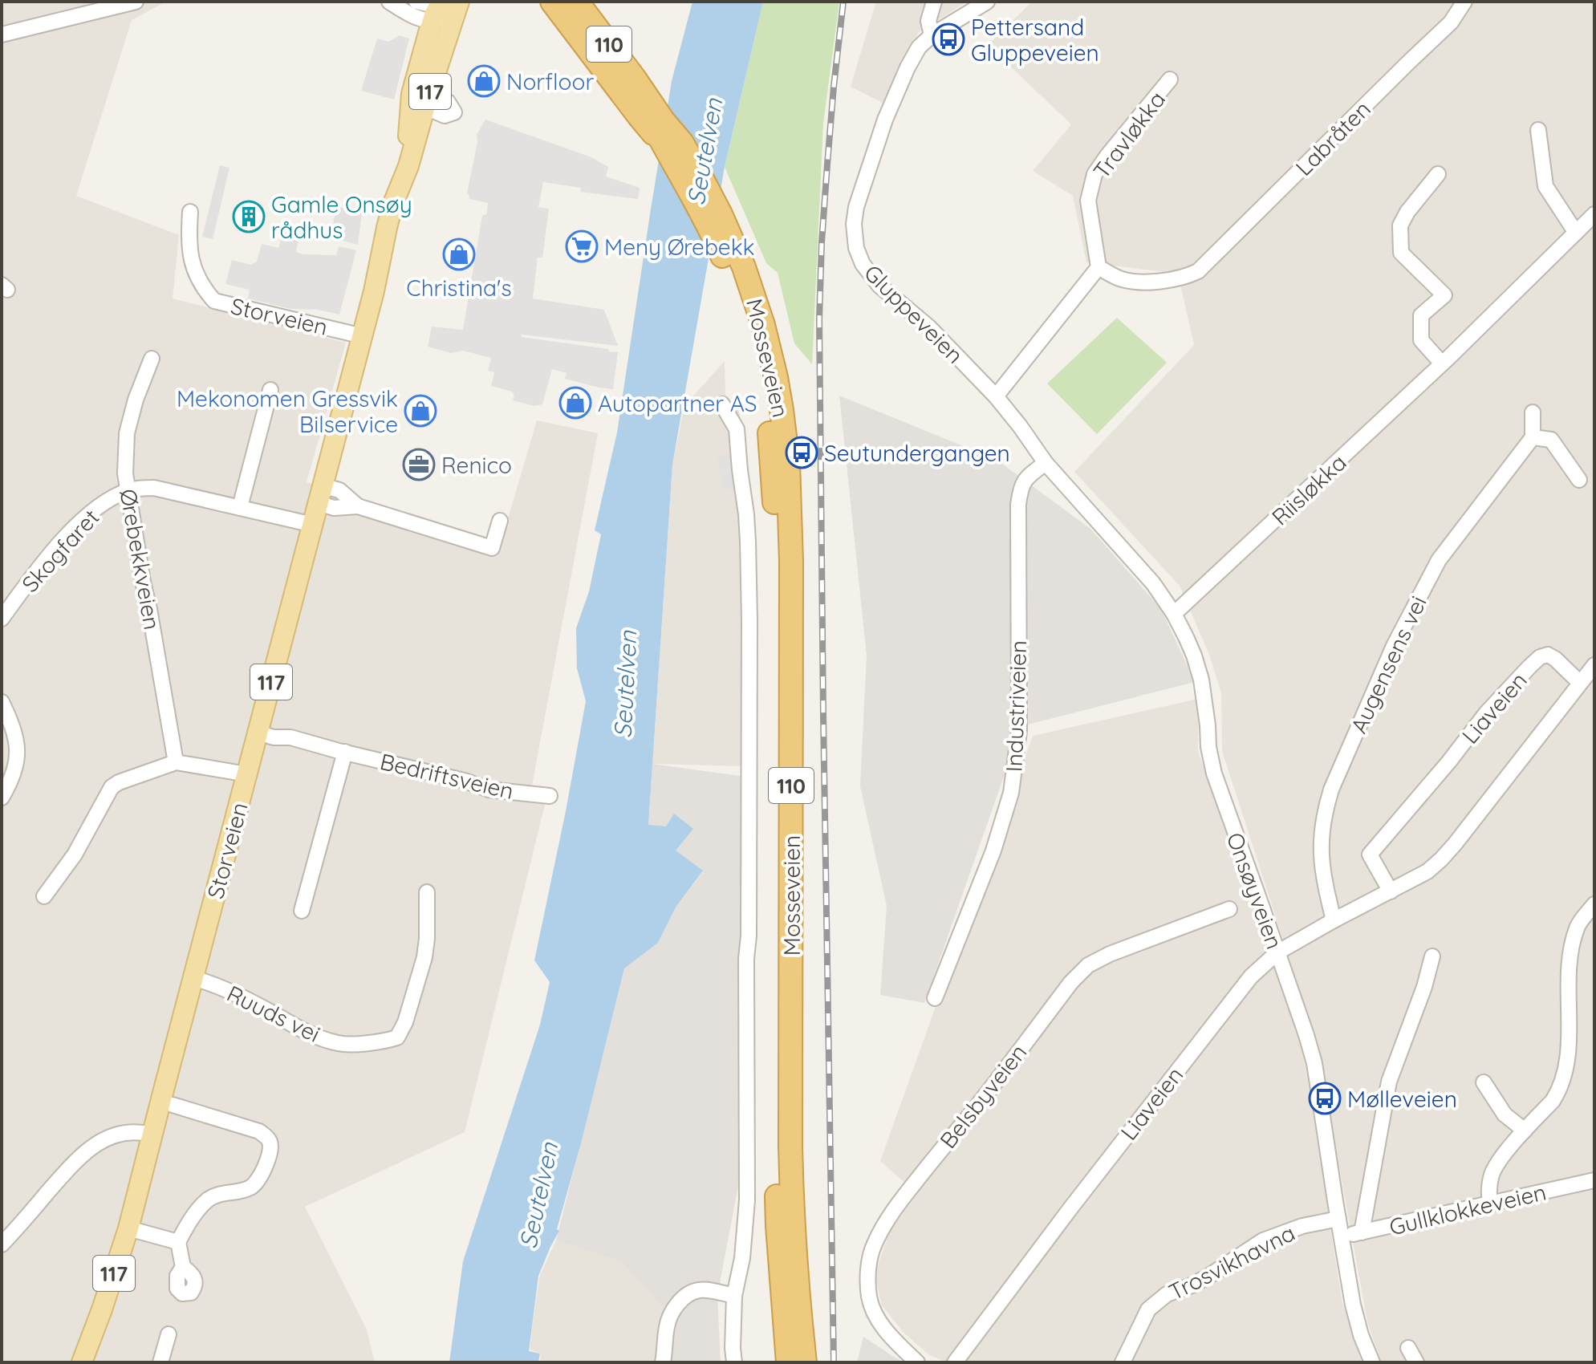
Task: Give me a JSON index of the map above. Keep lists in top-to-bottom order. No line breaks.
{"streets":{"highway":["110","Mosseveien"],"main road":["117","Storveien"],"street":["Travløkka","Labråten","Gluppeveien","Riisløkka","Skogfaret","Ørebekkveien","Augensens vei","Industriveien","Liaveien","Bedriftsveien","Onsøyveien","Ruuds vei","Belsbyveien","Gullklokkeveien","Trosvikhavna"]},"crossings":[["110","Mosseveien"],["Travløkka","Labråten"],["Gluppeveien","Industriveien"],["Gluppeveien","Onsøyveien"],["Storveien","Skogfaret"],["Storveien","Bedriftsveien"],["Storveien","Ruuds vei"],["Riisløkka","Onsøyveien"],["Skogfaret","Ørebekkveien"],["Augensens vei","Liaveien"],["Industriveien","Onsøyveien"],["Liaveien","Onsøyveien"],["Onsøyveien","Gullklokkeveien"],["Onsøyveien","Trosvikhavna"]],"water":["Seutelven"],"places":{"bus stop":["Pettersand Gluppeveien","Seutundergangen","Mølleveien"],"shop":["Norfloor","Christina's","Autopartner AS","Mekonomen Gressvik Bilservice"],"building":["Gamle Onsøy rådhus"],"supermarket":["Meny Ørebekk"],"office":["Renico"]}}
